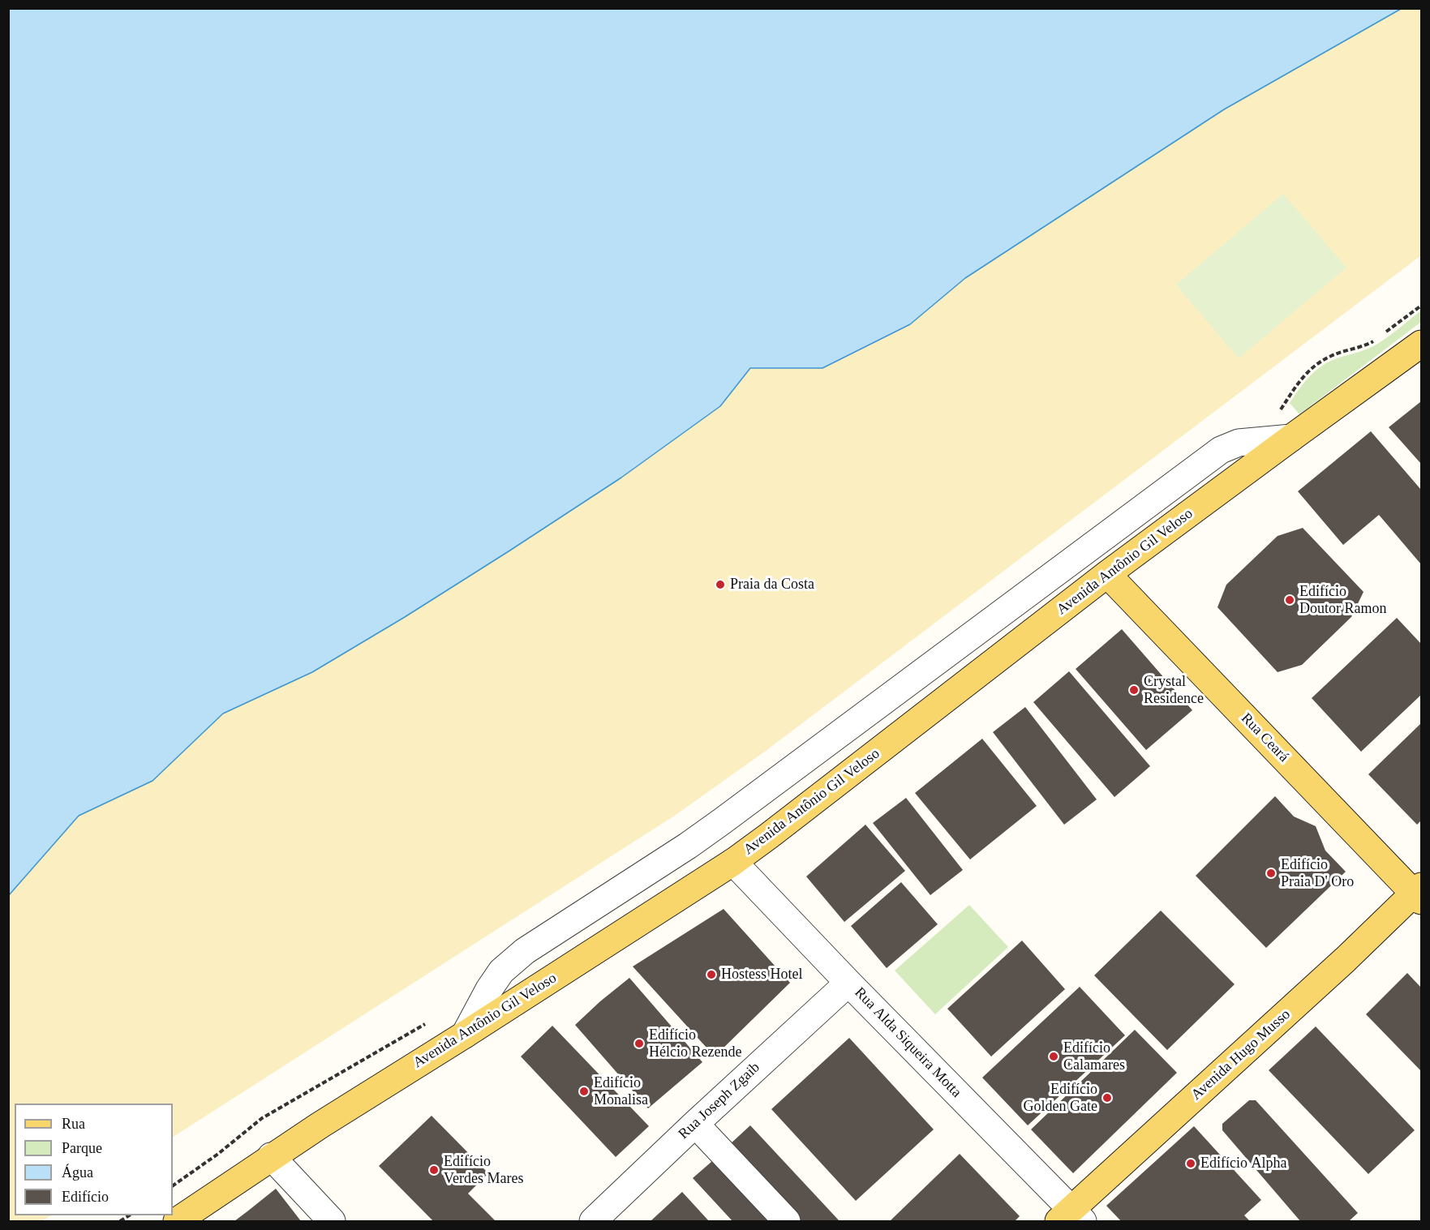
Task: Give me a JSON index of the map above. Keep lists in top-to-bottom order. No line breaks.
{"streets":{"main road":["Avenida Antônio Gil Veloso","Rua Ceará","Avenida Hugo Musso"],"street":["Rua Alda Siqueira Motta","Rua Joseph Zgaib"]},"crossings":[["Avenida Antônio Gil Veloso","Rua Ceará"],["Avenida Antônio Gil Veloso","Rua Alda Siqueira Motta"],["Rua Ceará","Avenida Hugo Musso"],["Rua Alda Siqueira Motta","Avenida Hugo Musso"],["Rua Alda Siqueira Motta","Rua Joseph Zgaib"]],"places":["Praia da Costa","Edifício Doutor Ramon","Crystal Residence","Edifício Praia D' Oro","Hostess Hotel","Edifício Hélcio Rezende","Edifício Calamares","Edifício Monalisa","Edifício Golden Gate","Edifício Alpha","Edifício Verdes Mares"],"legend":["Rua","Parque","Água","Edifício"]}
